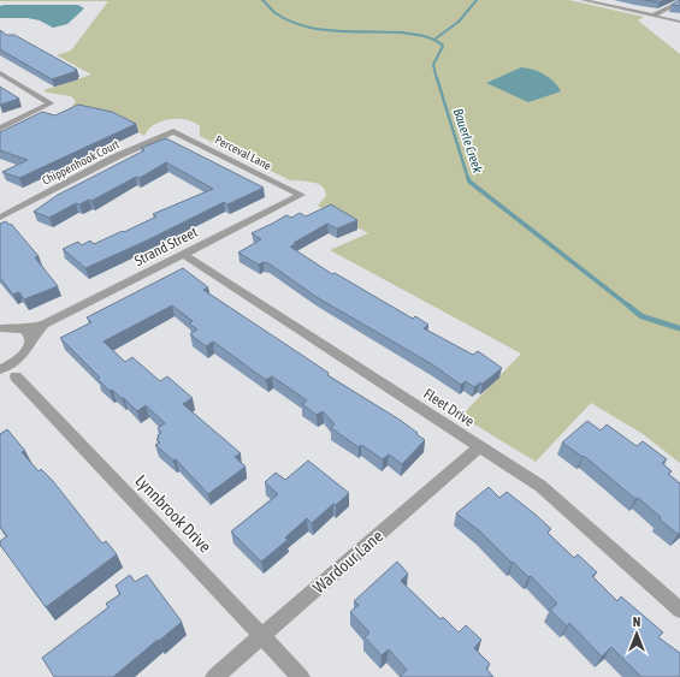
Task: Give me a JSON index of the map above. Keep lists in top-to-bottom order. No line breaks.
{"streets":{"street":["Perceval Lane","Chippenhook Court","Strand Street","Fleet Drive","Lynnbrook Drive","Wardour Lane"]},"crossings":[["Perceval Lane","Chippenhook Court"],["Perceval Lane","Strand Street"],["Strand Street","Fleet Drive"],["Fleet Drive","Wardour Lane"],["Lynnbrook Drive","Wardour Lane"]],"water":["Bauerle Creek"],"north":"top"}
